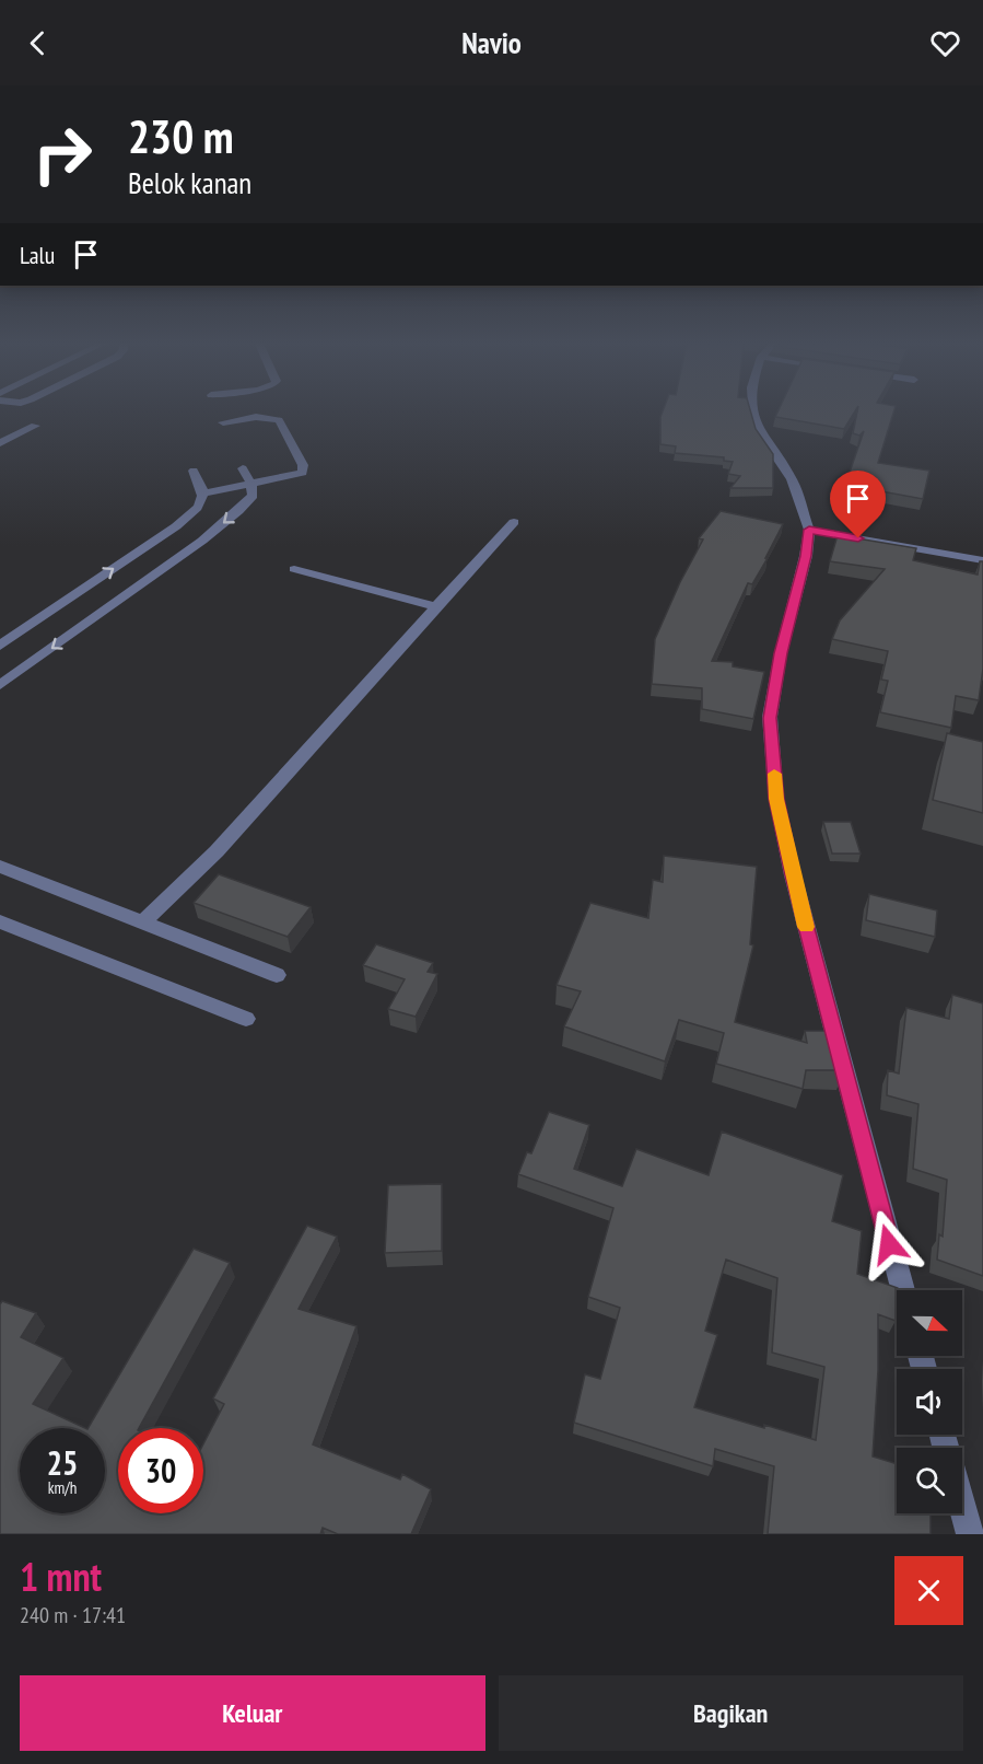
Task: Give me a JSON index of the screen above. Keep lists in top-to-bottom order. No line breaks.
{"north":"right","page":{"header":"Navio","turn":["230 m","Belok kanan"],"then":"Lalu","speed":"25 km/h","limit":"30","heading":["1 mnt","240 m · 17:41"],"buttons":["Keluar","Bagikan"]}}
